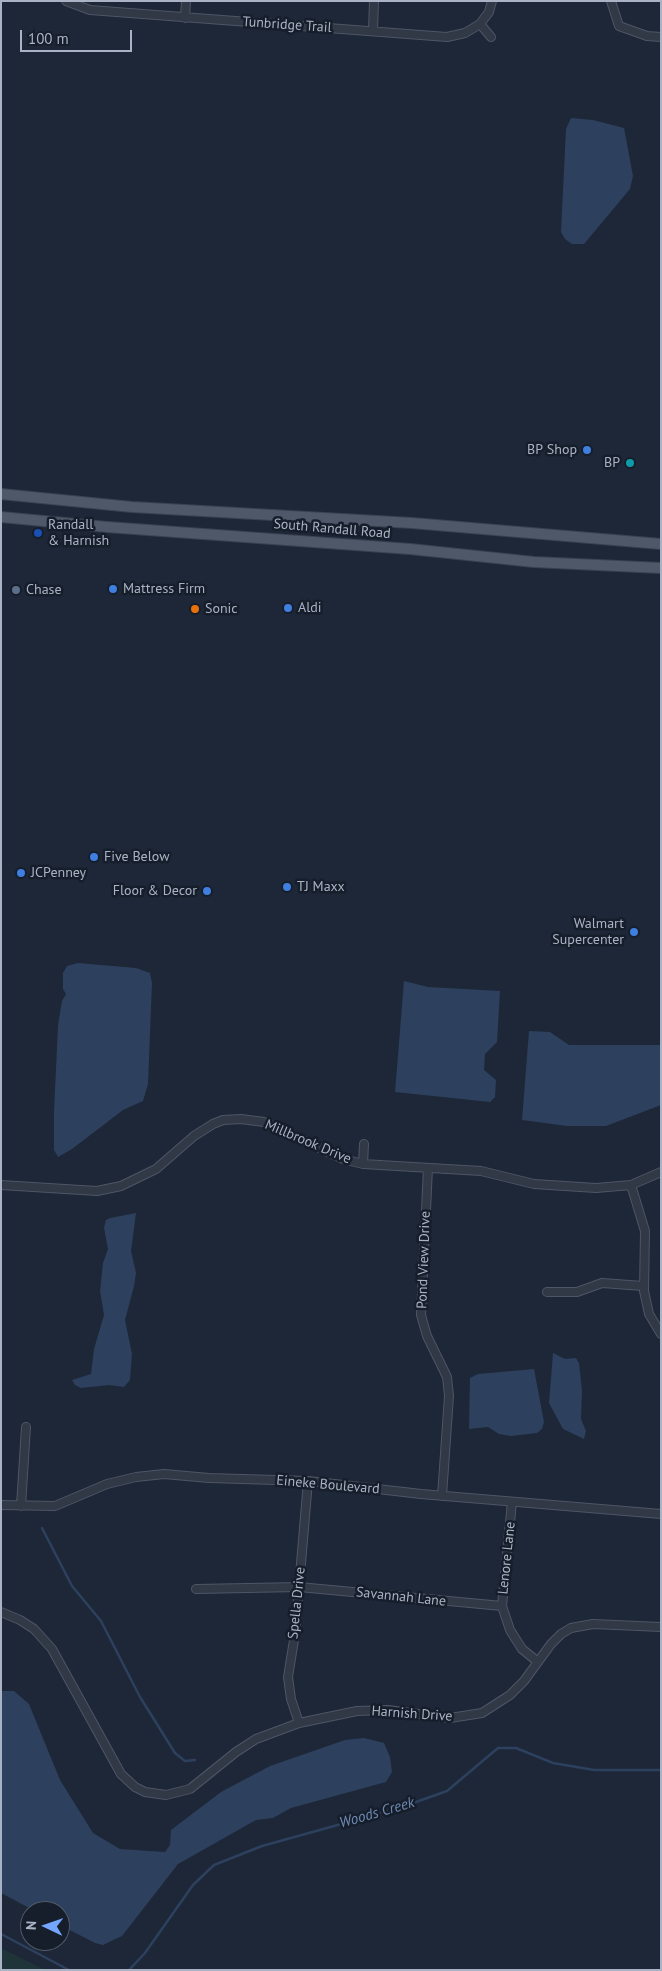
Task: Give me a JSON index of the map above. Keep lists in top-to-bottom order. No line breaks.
{"streets":{"main road":["South Randall Road"],"street":["Tunbridge Trail","Millbrook Drive","Pond View Drive","Eineke Boulevard","Lenore Lane","Savannah Lane","Spella Drive","Harnish Drive"]},"crossings":[["Millbrook Drive","Pond View Drive"],["Pond View Drive","Eineke Boulevard"],["Eineke Boulevard","Lenore Lane"],["Eineke Boulevard","Spella Drive"],["Lenore Lane","Savannah Lane"],["Lenore Lane","Harnish Drive"],["Savannah Lane","Spella Drive"],["Spella Drive","Harnish Drive"]],"water":["Woods Creek"],"places":["BP Shop","BP","Randall & Harnish","Mattress Firm","Chase","Aldi","Sonic","Five Below","JCPenney","TJ Maxx","Floor & Decor","Walmart Supercenter"],"scale_bar":"100 m","north":"left"}
